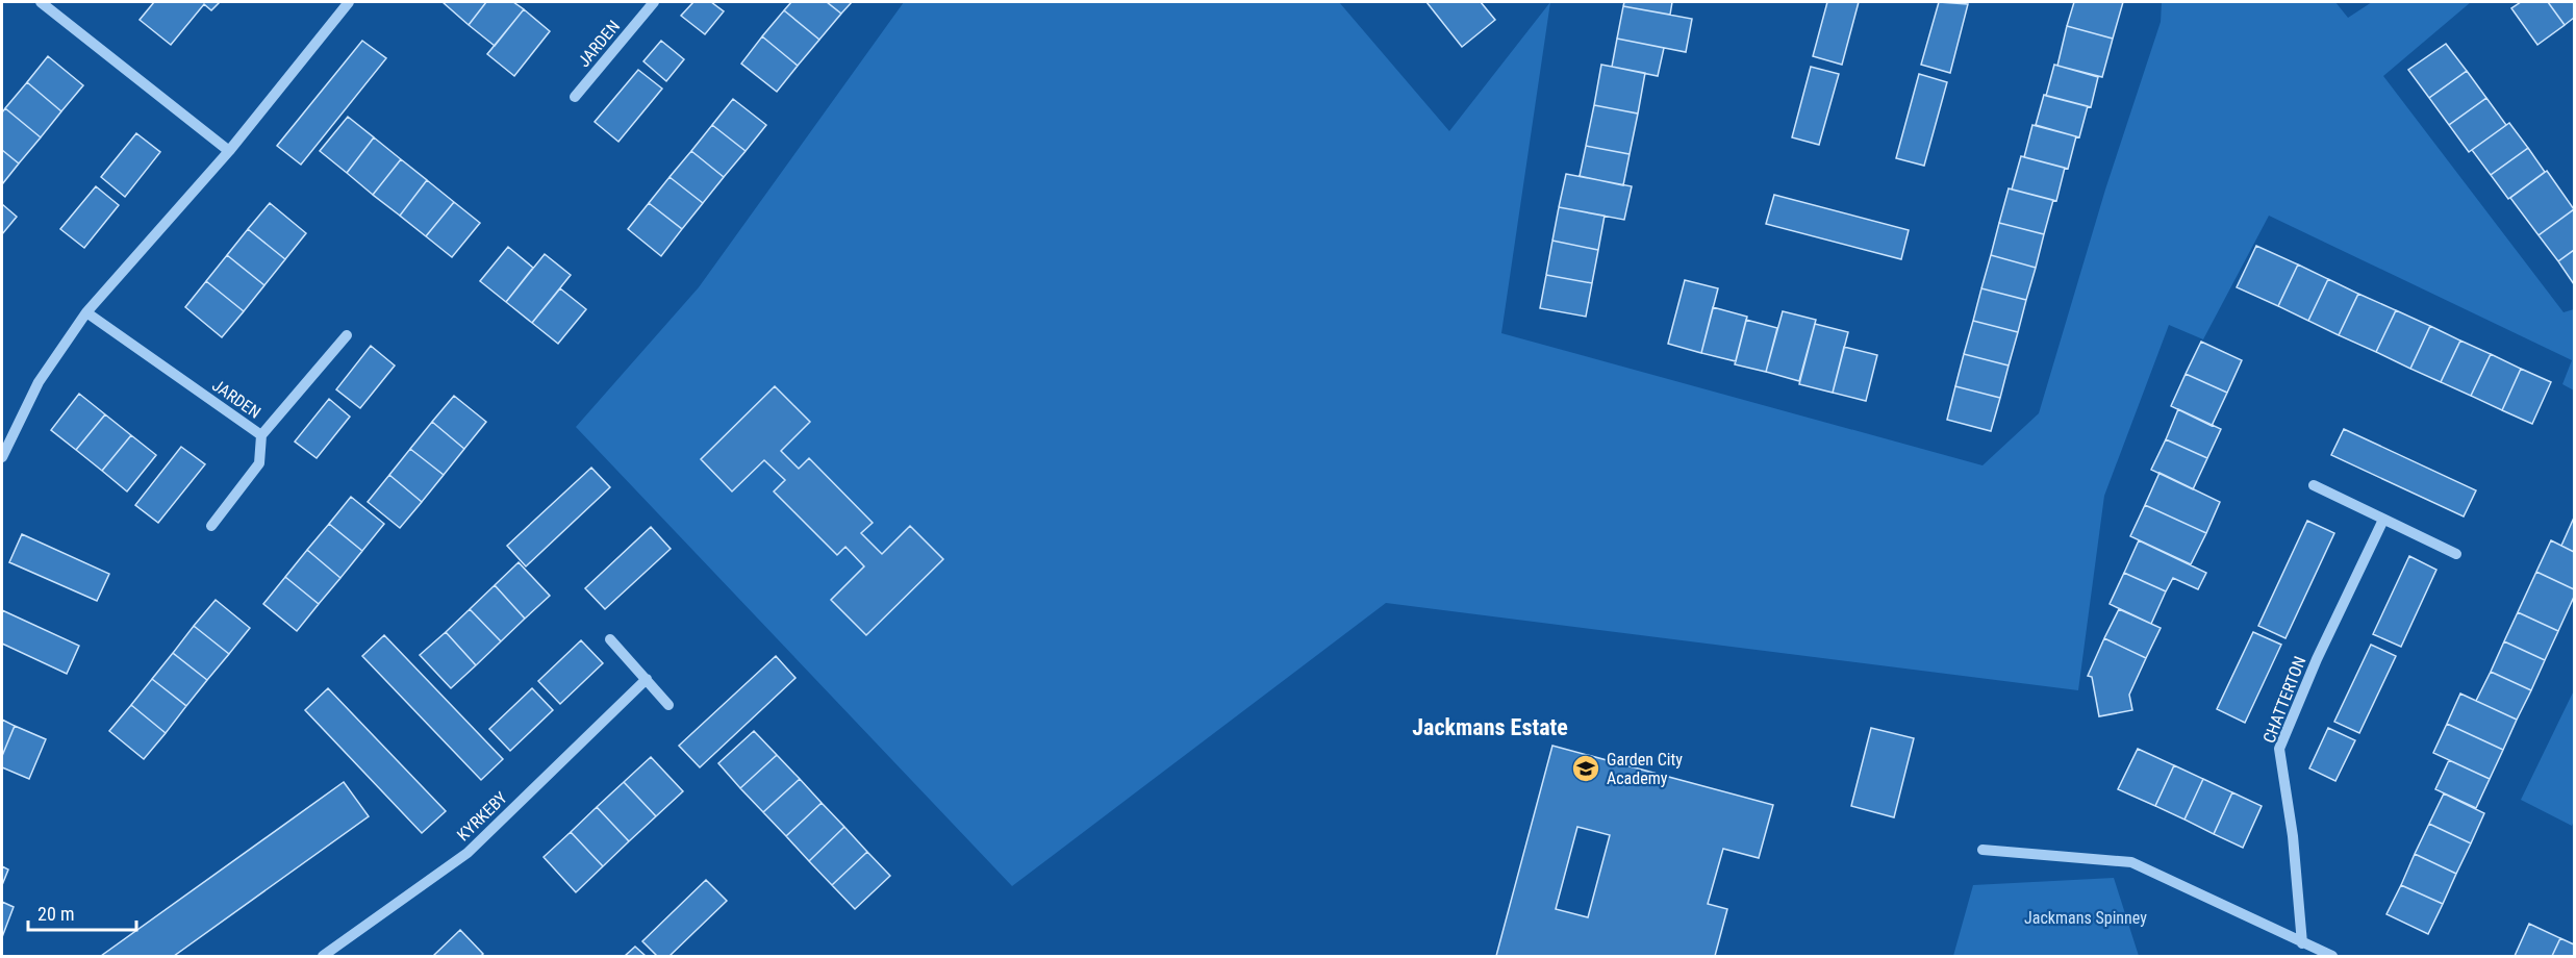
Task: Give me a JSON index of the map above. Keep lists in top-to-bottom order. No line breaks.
{"streets":{"street":["JARDEN","CHATTERTON","KYRKEBY"]},"districts":["Jackmans Estate"],"parks":["Jackmans Spinney"],"places":{"school or university":["Garden City Academy"]},"scale_bar":"20 m"}
